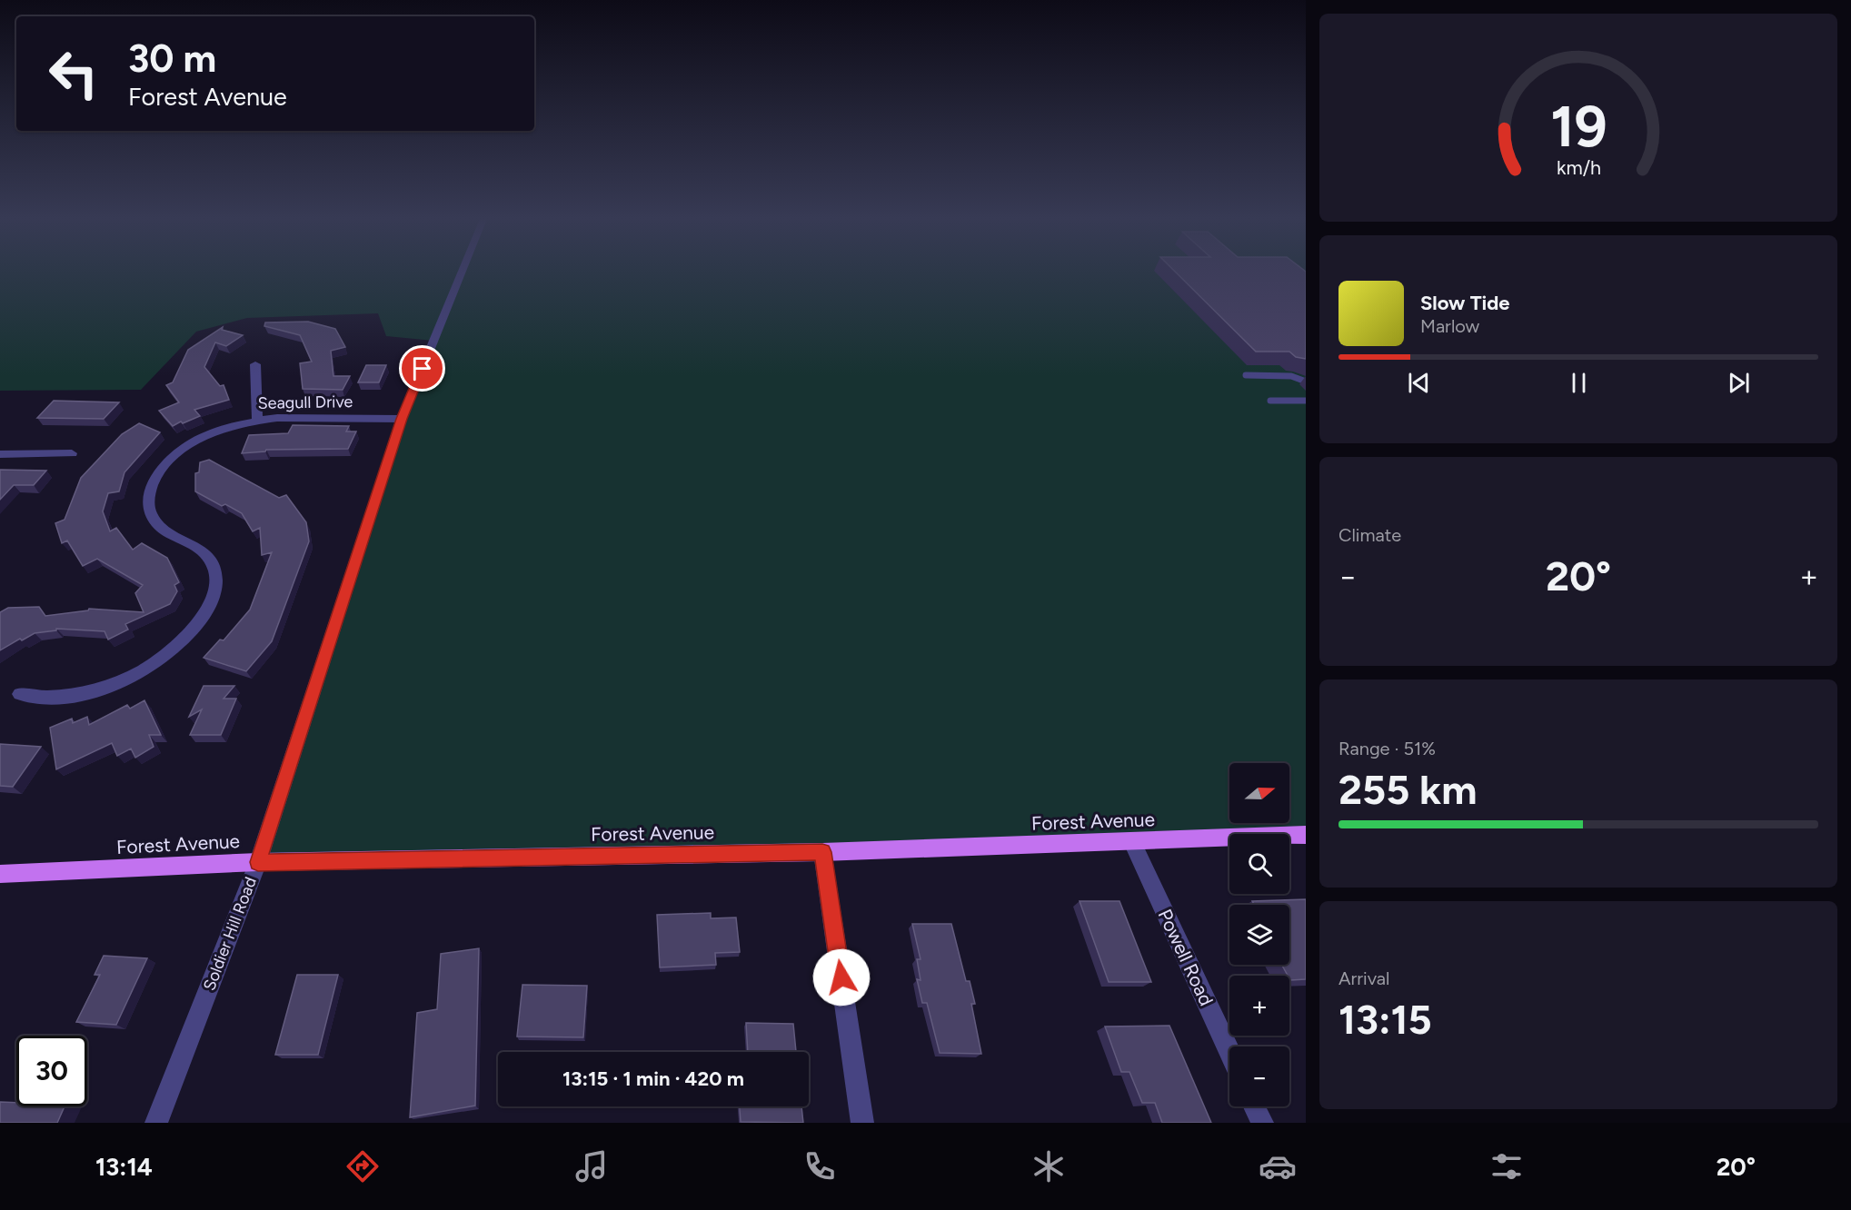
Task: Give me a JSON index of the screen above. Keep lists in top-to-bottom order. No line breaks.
{"streets":{"main road":["Forest Avenue"],"street":["Seagull Drive","Soldier Hill Road","Powell Road"]},"crossings":[["Seagull Drive","Soldier Hill Road"],["Forest Avenue","Soldier Hill Road"],["Forest Avenue","Powell Road"]],"north":"right","page":{"turn":["30 m","Forest Avenue"],"song":["Slow Tide","Marlow"],"tile":["Climate",["Range · 51%","255 km"],["Arrival","13:15"]],"heat":["−","20°","+"],"map_buttons":["+","−"],"limit":"30","trip":"13:15 · 1 min · 420 m","tabs":["13:14","20°"],"gauge":["19","km/h"]}}
